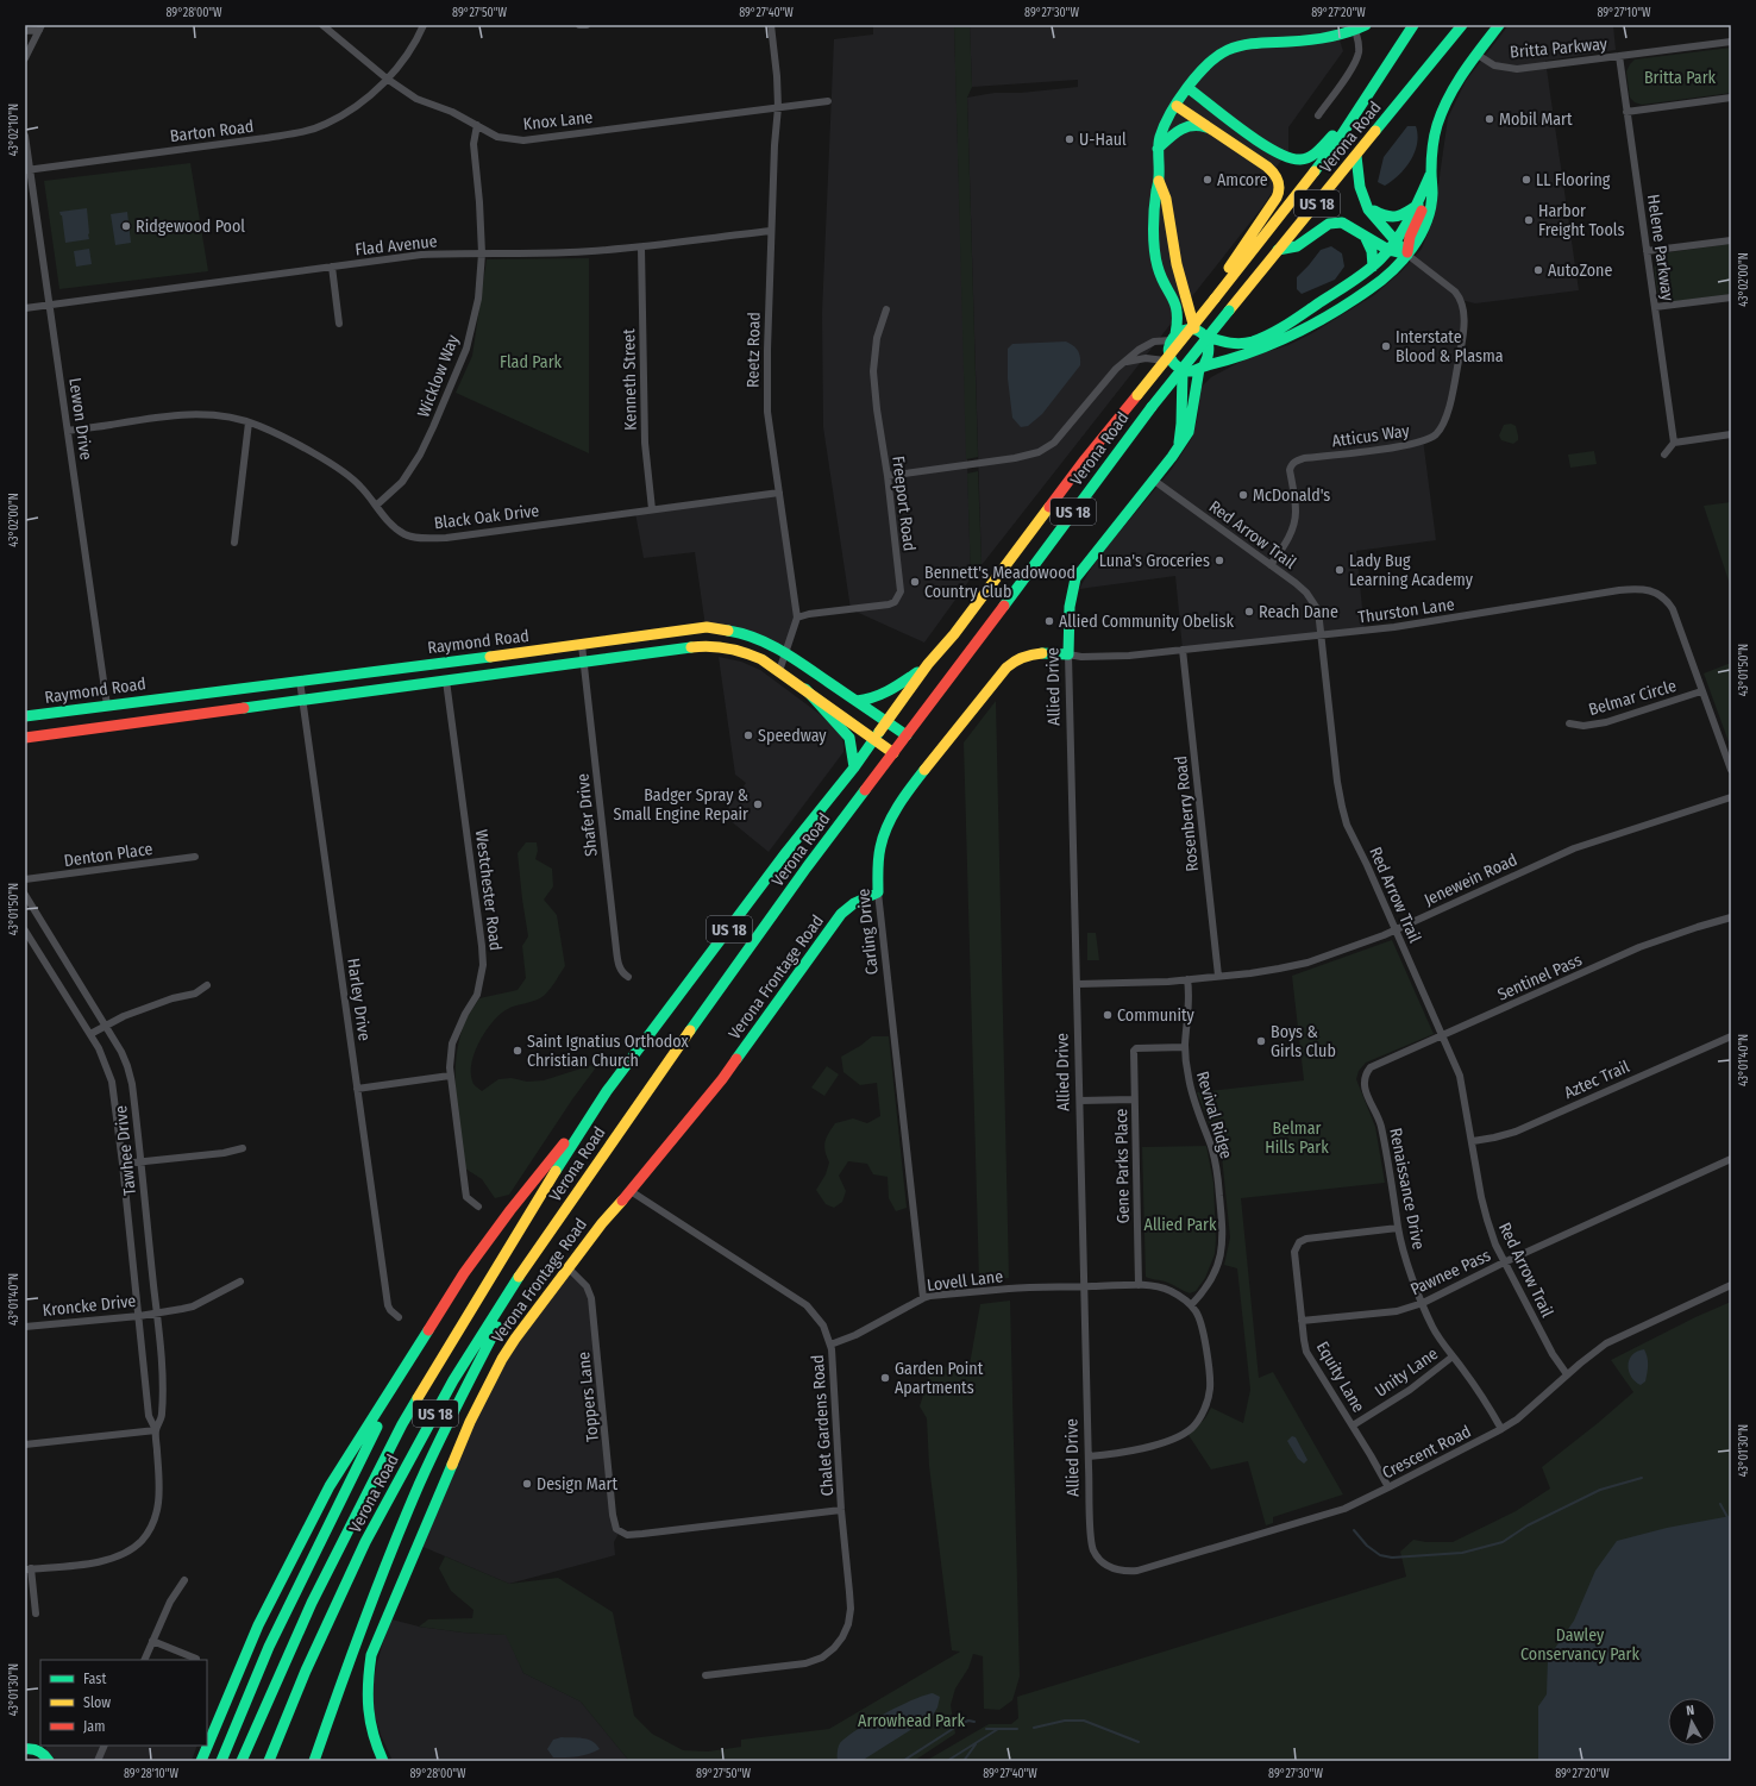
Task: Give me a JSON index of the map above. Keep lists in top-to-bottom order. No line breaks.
{"streets":{"main road":["Verona Road","US 18","Raymond Road","Allied Drive","Carling Drive","Verona Frontage Road"],"street":["Britta Parkway","Knox Lane","Barton Road","Flad Avenue","Helene Parkway","Reetz Road","Wicklow Way","Kenneth Street","Lewon Drive","Atticus Way","Freeport Road","Black Oak Drive","Red Arrow Trail","Thurston Lane","Belmar Circle","Rosenberry Road","Shafer Drive","Denton Place","Jenewein Road","Westchester Road","Sentinel Pass","Harley Drive","Aztec Trail","Revival Ridge","Tawhee Drive","Gene Parks Place","Renaissance Drive","Pawnee Pass","Lovell Lane","Kroncke Drive","Unity Lane","Equity Lane","Toppers Lane","Chalet Gardens Road","Crescent Road"]},"crossings":[["Britta Parkway","Helene Parkway"],["Knox Lane","Barton Road"],["Knox Lane","Reetz Road"],["Knox Lane","Wicklow Way"],["Barton Road","Lewon Drive"],["Verona Road","Raymond Road"],["Flad Avenue","Reetz Road"],["Flad Avenue","Wicklow Way"],["Flad Avenue","Kenneth Street"],["Flad Avenue","Lewon Drive"],["Reetz Road","Freeport Road"],["Reetz Road","Black Oak Drive"],["Reetz Road","Raymond Road"],["Wicklow Way","Black Oak Drive"],["Kenneth Street","Black Oak Drive"],["Lewon Drive","Black Oak Drive"],["Lewon Drive","Raymond Road"],["Atticus Way","Red Arrow Trail"],["Red Arrow Trail","Thurston Lane"],["Red Arrow Trail","Allied Drive"],["Red Arrow Trail","Jenewein Road"],["Red Arrow Trail","Sentinel Pass"],["Red Arrow Trail","Aztec Trail"],["Red Arrow Trail","Pawnee Pass"],["Red Arrow Trail","Crescent Road"],["Thurston Lane","Allied Drive"],["Thurston Lane","Belmar Circle"],["Thurston Lane","Rosenberry Road"],["Thurston Lane","Carling Drive"],["Raymond Road","Shafer Drive"],["Raymond Road","Westchester Road"],["Raymond Road","Harley Drive"],["Allied Drive","Jenewein Road"],["Allied Drive","Carling Drive"],["Allied Drive","Lovell Lane"],["Allied Drive","Crescent Road"],["Rosenberry Road","Jenewein Road"],["Jenewein Road","Revival Ridge"],["Carling Drive","Verona Frontage Road"],["Carling Drive","Lovell Lane"],["Verona Frontage Road","Toppers Lane"],["Verona Frontage Road","Chalet Gardens Road"],["Sentinel Pass","Renaissance Drive"],["Revival Ridge","Gene Parks Place"],["Revival Ridge","Lovell Lane"],["Tawhee Drive","Kroncke Drive"],["Gene Parks Place","Lovell Lane"],["Renaissance Drive","Pawnee Pass"],["Renaissance Drive","Unity Lane"],["Renaissance Drive","Equity Lane"],["Renaissance Drive","Crescent Road"],["Pawnee Pass","Equity Lane"],["Lovell Lane","Chalet Gardens Road"],["Unity Lane","Equity Lane"],["Equity Lane","Crescent Road"],["Toppers Lane","Chalet Gardens Road"]],"parks":["Britta Park","Flad Park","Belmar Hills Park","Allied Park","Dawley Conservancy Park","Arrowhead Park"],"places":["Mobil Mart","U-Haul","Amcore","LL Flooring","Harbor Freight Tools","Ridgewood Pool","AutoZone","Interstate Blood & Plasma","McDonald's","Luna's Groceries","Lady Bug Learning Academy","Bennett's Meadowood Country Club","Reach Dane","Allied Community Obelisk","Speedway","Badger Spray & Small Engine Repair","Community","Boys & Girls Club","Saint Ignatius Orthodox Christian Church","Garden Point Apartments","Design Mart"],"legend":["Fast","Slow","Jam"],"north":"top","coordinates":["89°28'00\"W","89°27'50\"W","89°27'40\"W","89°27'30\"W","89°27'20\"W","89°27'10\"W","43°02'10\"N","43°02'00\"N","43°01'50\"N","43°01'40\"N","43°01'30\"N","89°28'10\"W"]}
